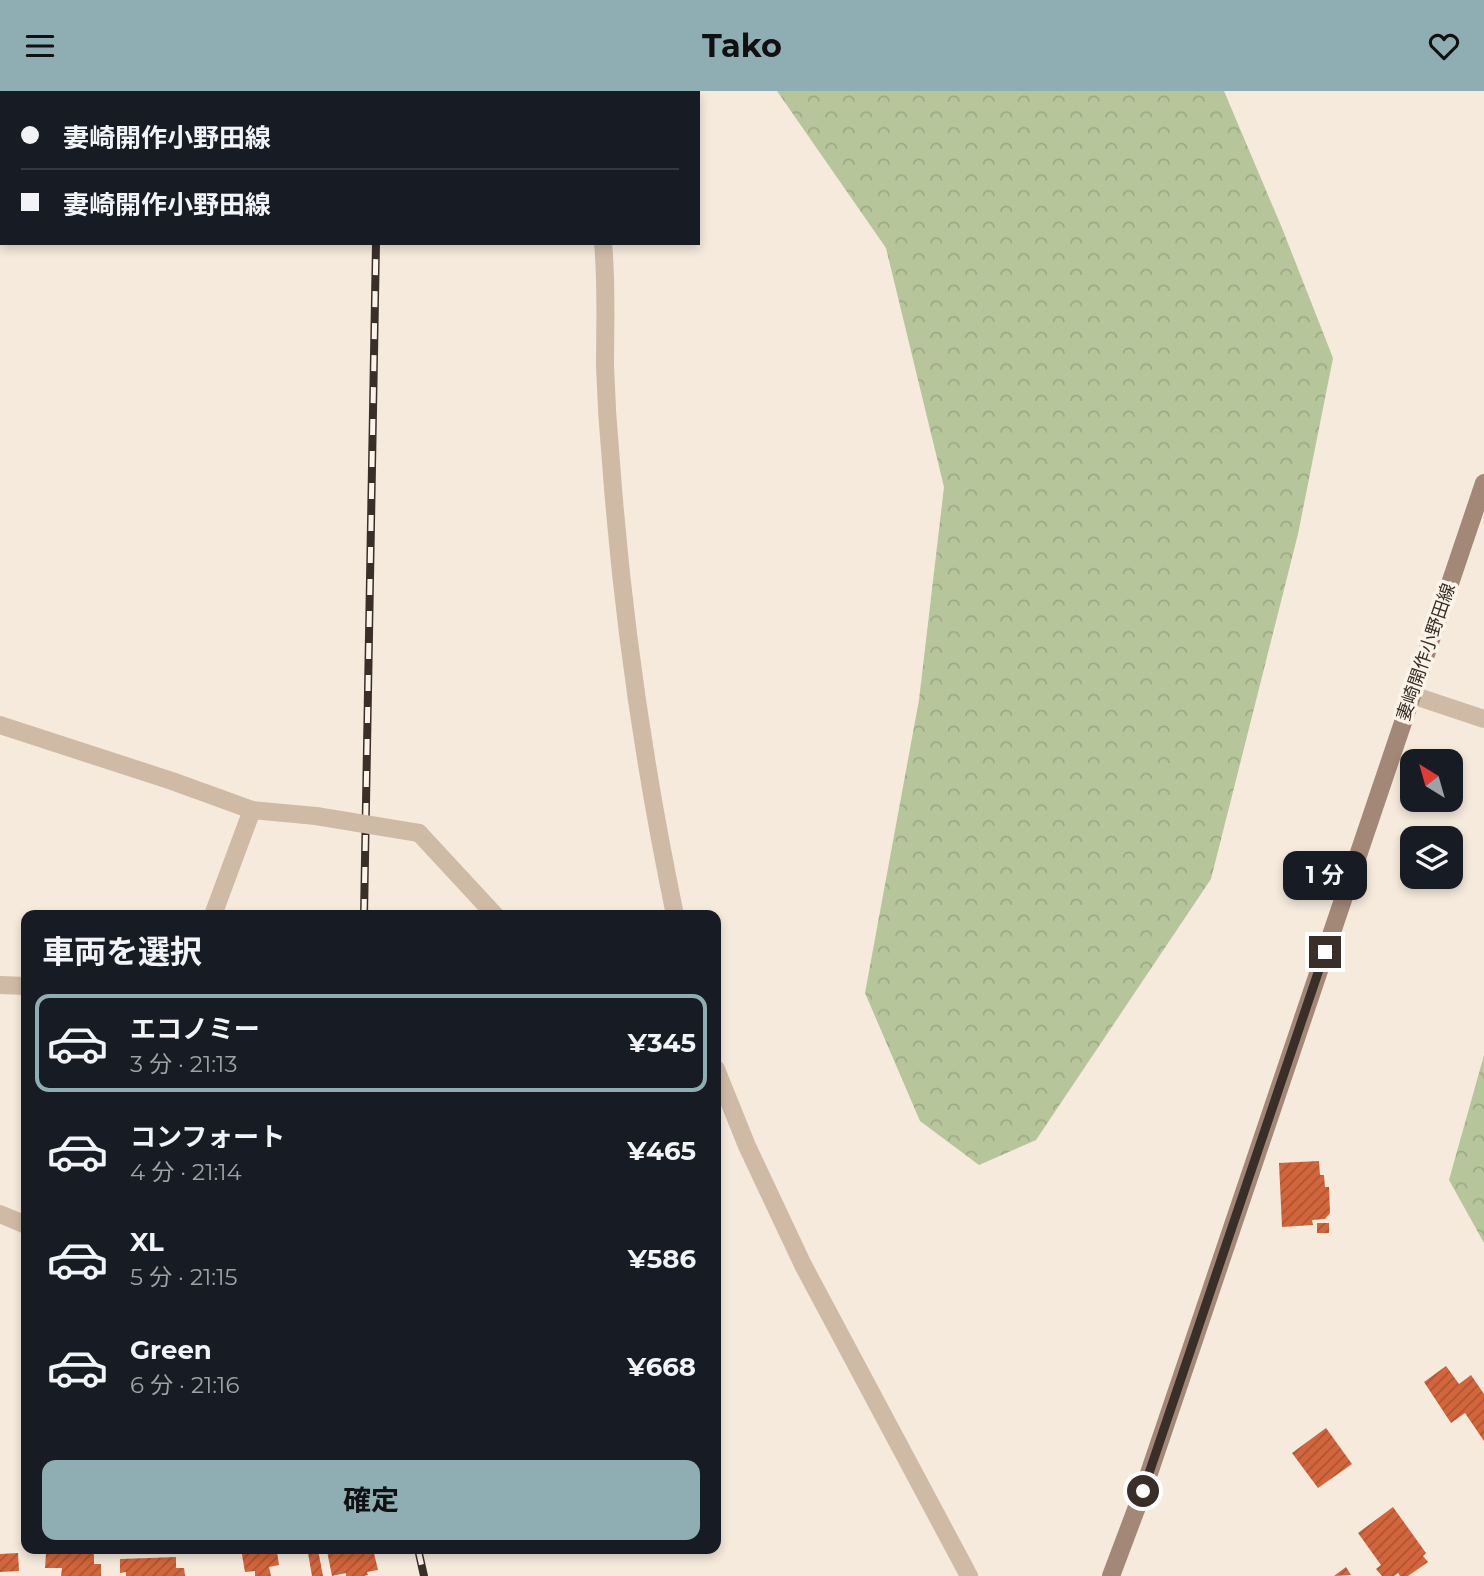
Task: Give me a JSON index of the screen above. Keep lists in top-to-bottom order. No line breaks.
{"streets":{"main road":["妻崎開作小野田線"]},"north":"top left","page":{"header":"Tako","banner":["妻崎開作小野田線","妻崎開作小野田線"],"bubble":"1 分","heading":"車両を選択","list":[{"name":"エコノミー","note":"3 分 · 21:13","value":"¥345"},{"name":"コンフォート","note":"4 分 · 21:14","value":"¥465"},{"name":"XL","note":"5 分 · 21:15","value":"¥586"},{"name":"Green","note":"6 分 · 21:16","value":"¥668"}],"buttons":"確定"}}
